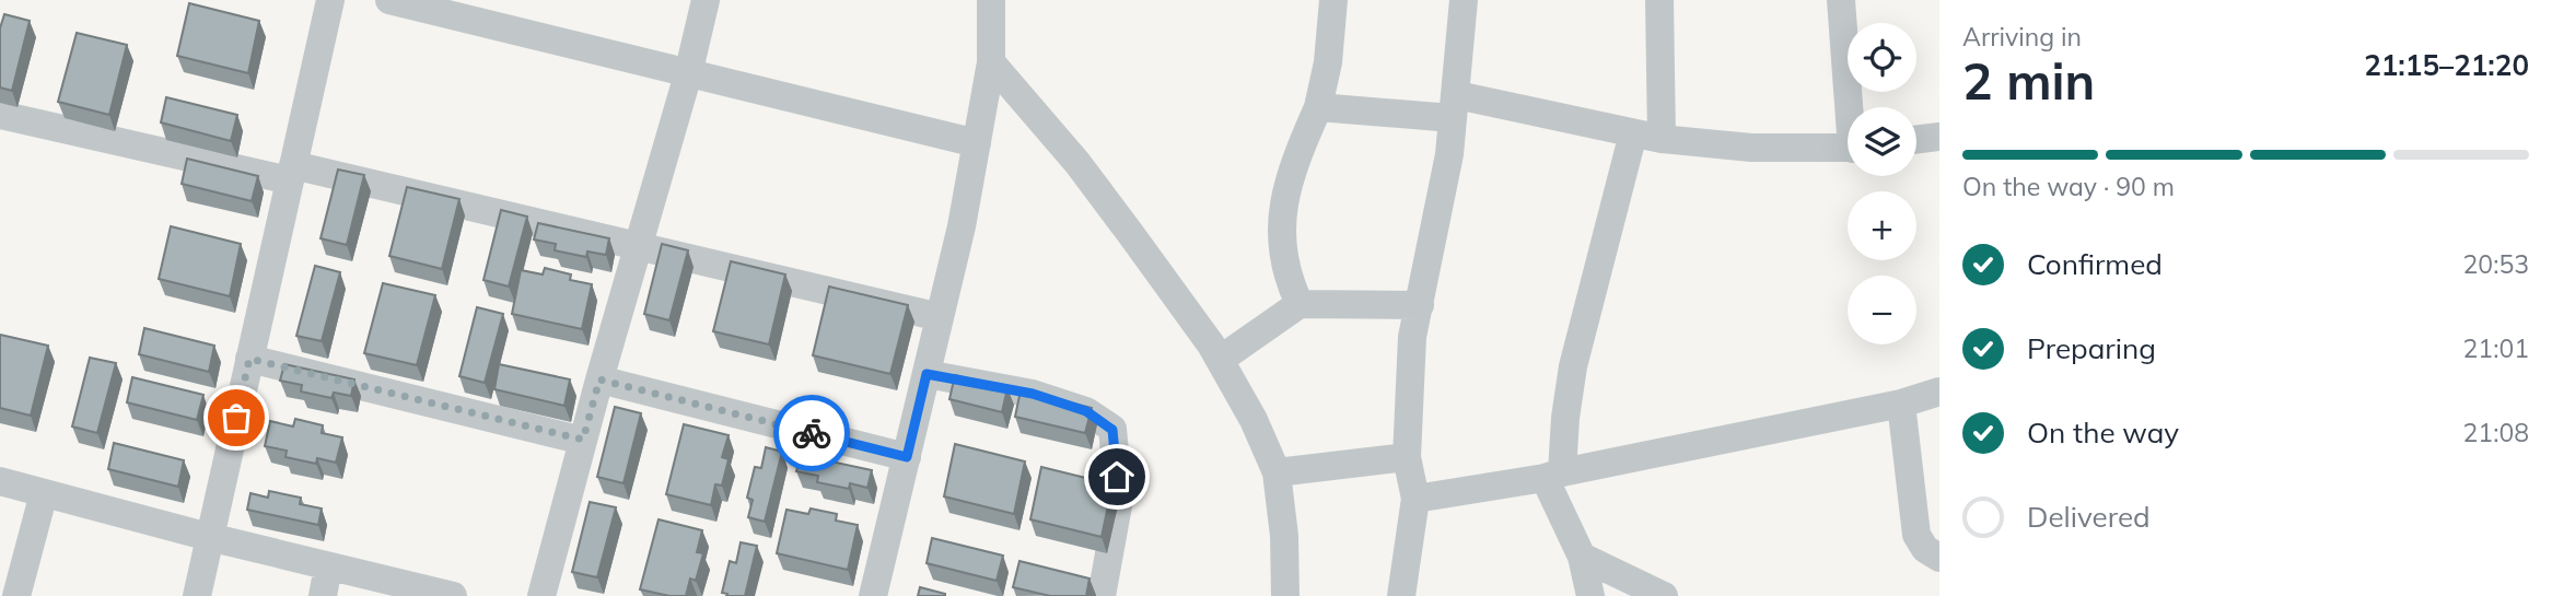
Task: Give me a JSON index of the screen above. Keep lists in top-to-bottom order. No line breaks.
{"page":{"heading":["2 min","Arriving in","21:15–21:20"],"map_buttons":["+","−"],"bar":"On the way · 90 m","list":[["Confirmed","20:53"],["Preparing","21:01"],["On the way","21:08"],"Delivered"]}}
